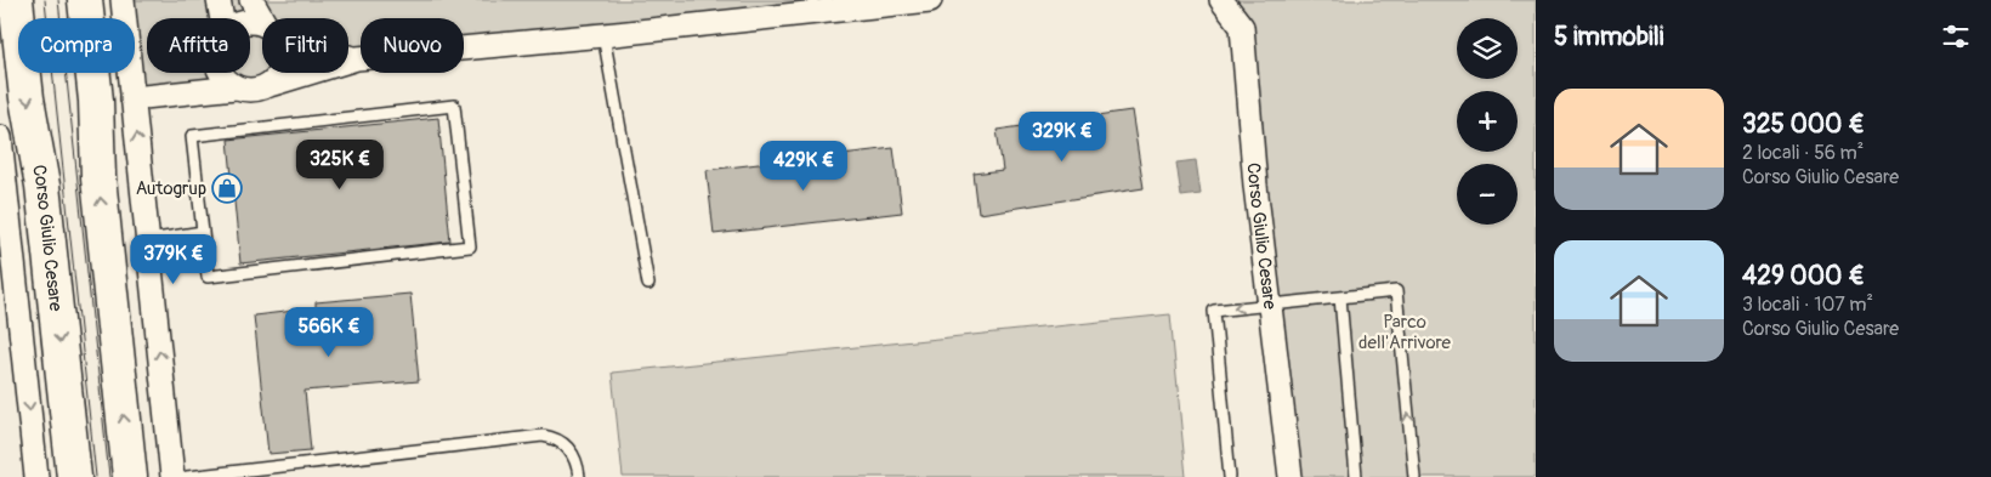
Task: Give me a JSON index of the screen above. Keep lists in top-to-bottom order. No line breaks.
{"streets":{"main road":["Corso Giulio Cesare"]},"parks":["Parco dell'Arrivore"],"places":{"shop":["Autogrup"]},"page":{"heading":"5 immobili","map_buttons":["+","−"],"chip":["Compra","Affitta","Filtri","Nuovo"],"list":[{"name":"325 000 €","note":"2 locali · 56 m² · Corso Giulio Cesare"},{"name":"429 000 €","note":"3 locali · 107 m² · Corso Giulio Cesare"}],"price":["329K €","325K €","429K €","379K €","566K €"]}}
